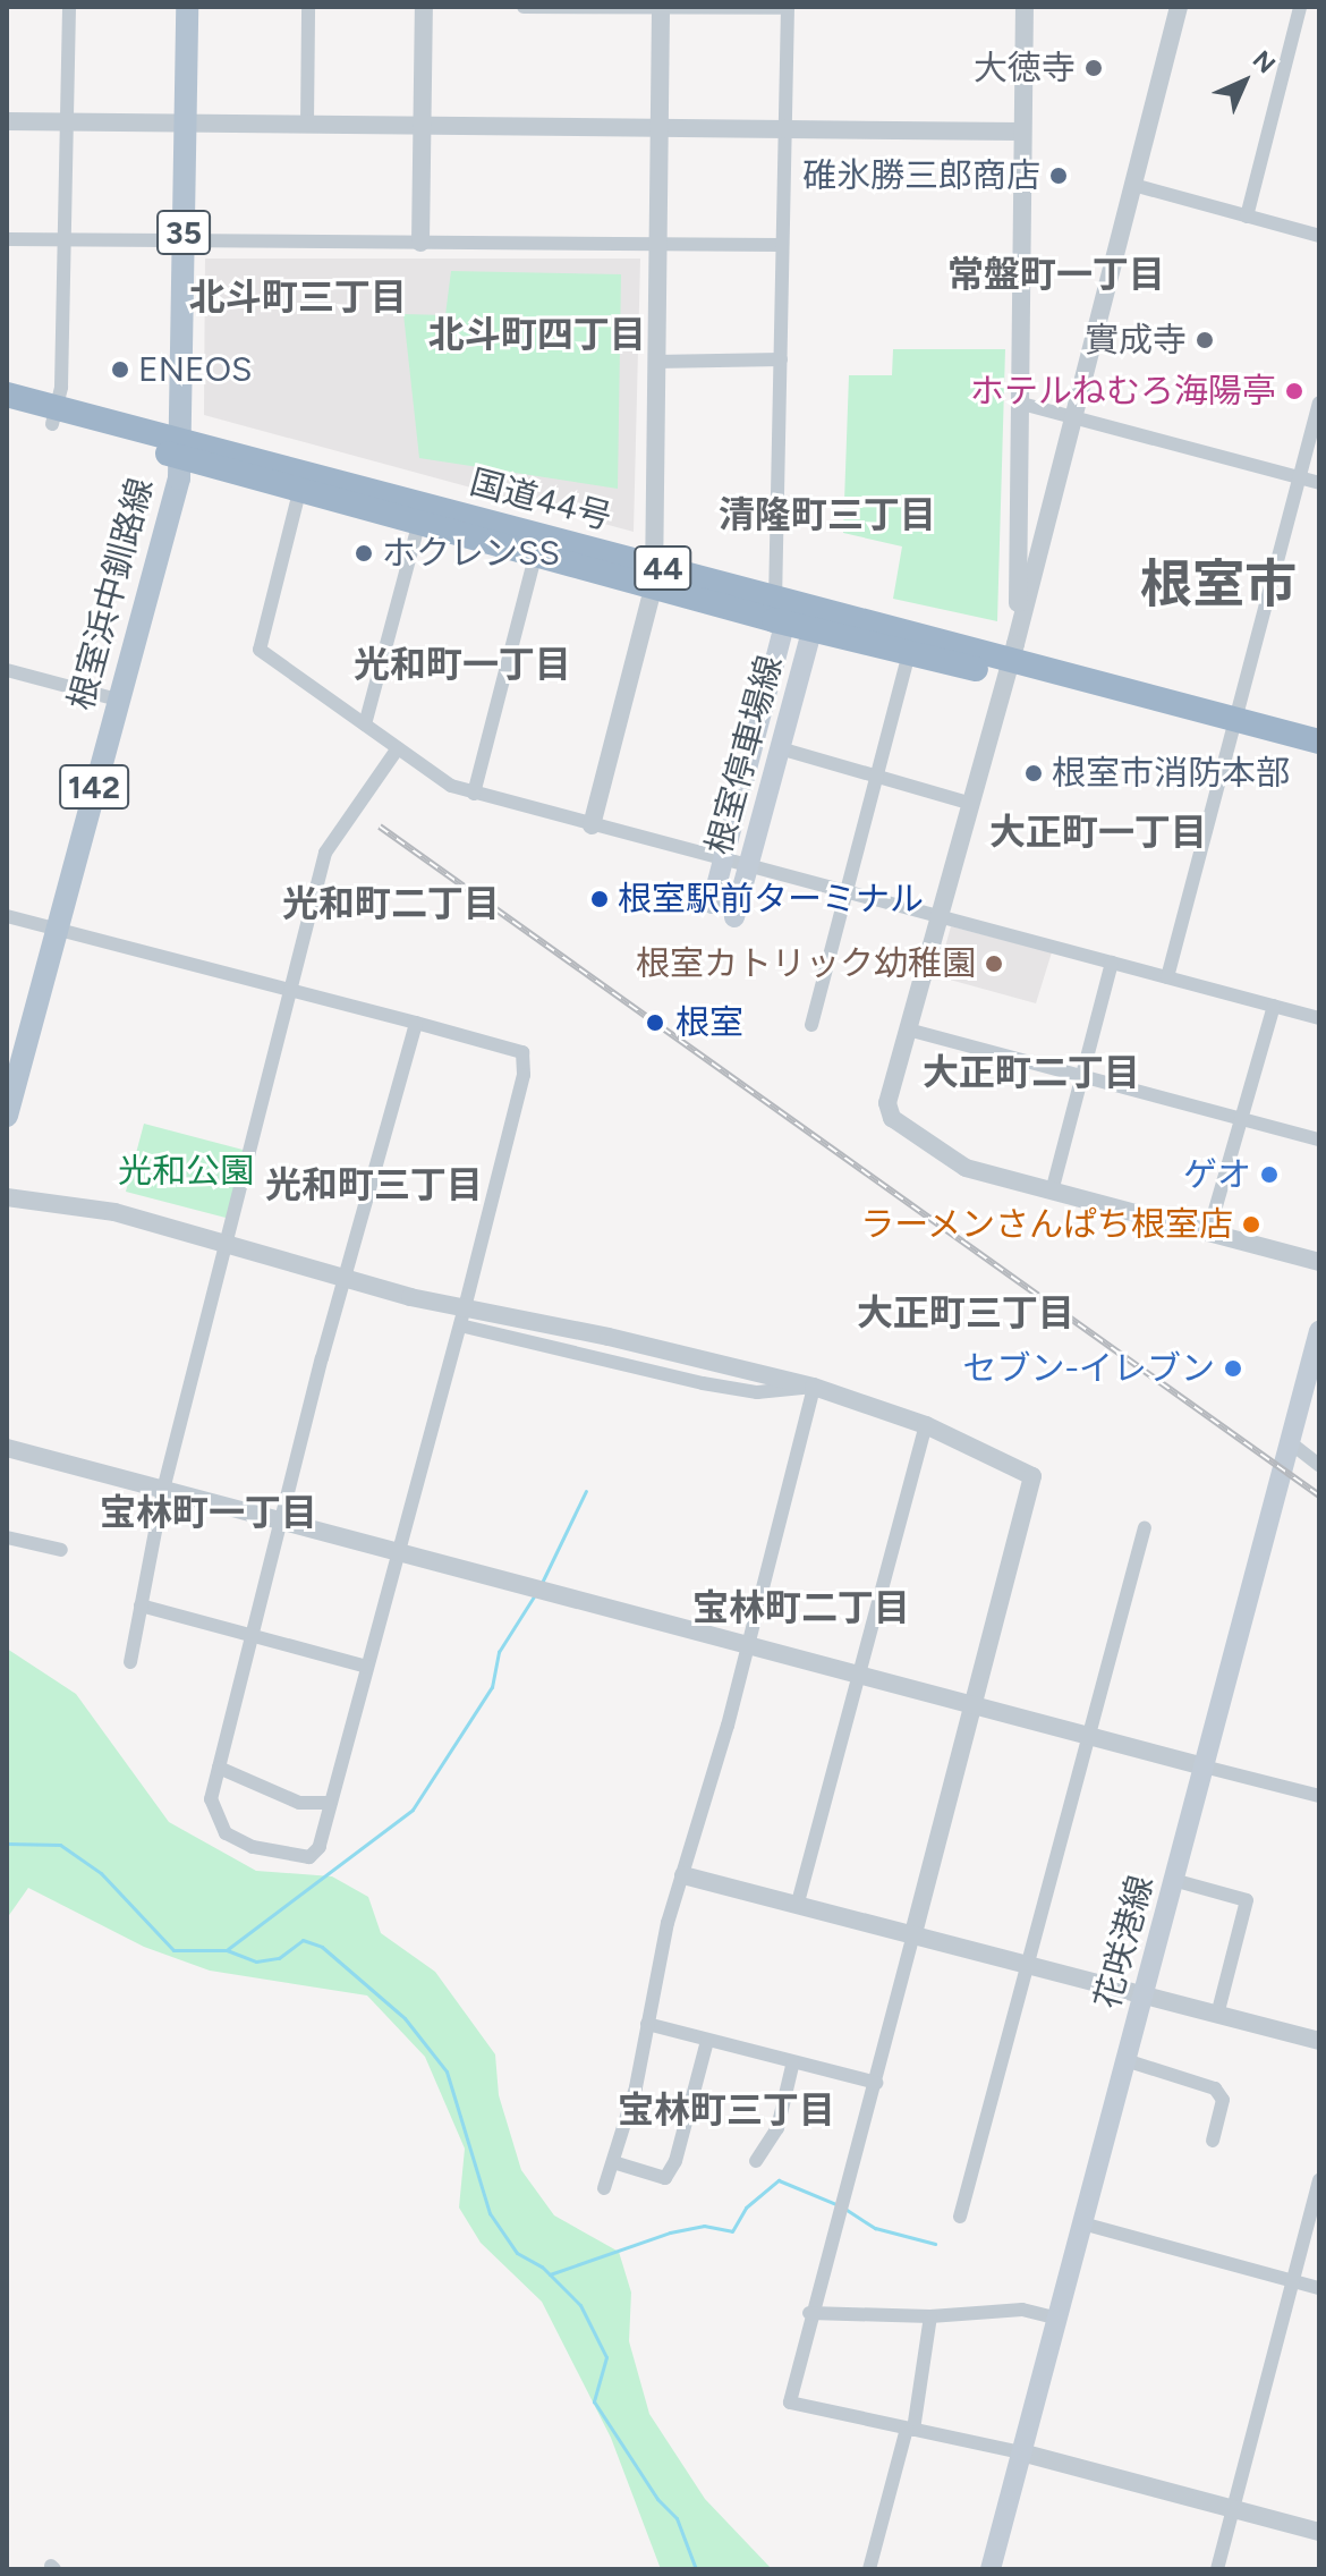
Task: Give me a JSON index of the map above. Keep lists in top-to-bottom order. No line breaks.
{"streets":{"highway":["国道44号","44"],"main road":["35","根室浜中釧路線","根室停車場線","142","花咲港線"]},"crossings":[["35","国道44号"],["35","根室浜中釧路線"],["国道44号","根室浜中釧路線"],["国道44号","根室停車場線"]],"districts":["常盤町一丁目","北斗町三丁目","北斗町四丁目","清隆町三丁目","根室市","光和町一丁目","大正町一丁目","光和町二丁目","大正町二丁目","光和町三丁目","大正町三丁目","宝林町一丁目","宝林町二丁目","宝林町三丁目"],"parks":["光和公園"],"places":["大徳寺","碓氷勝三郎商店","實成寺","ENEOS","ホテルねむろ海陽亭","ホクレンSS","根室市消防本部","根室駅前ターミナル","根室カトリック幼稚園","根室","ゲオ","ラーメンさんぱち根室店","セブン-イレブン"],"north":"top right"}
